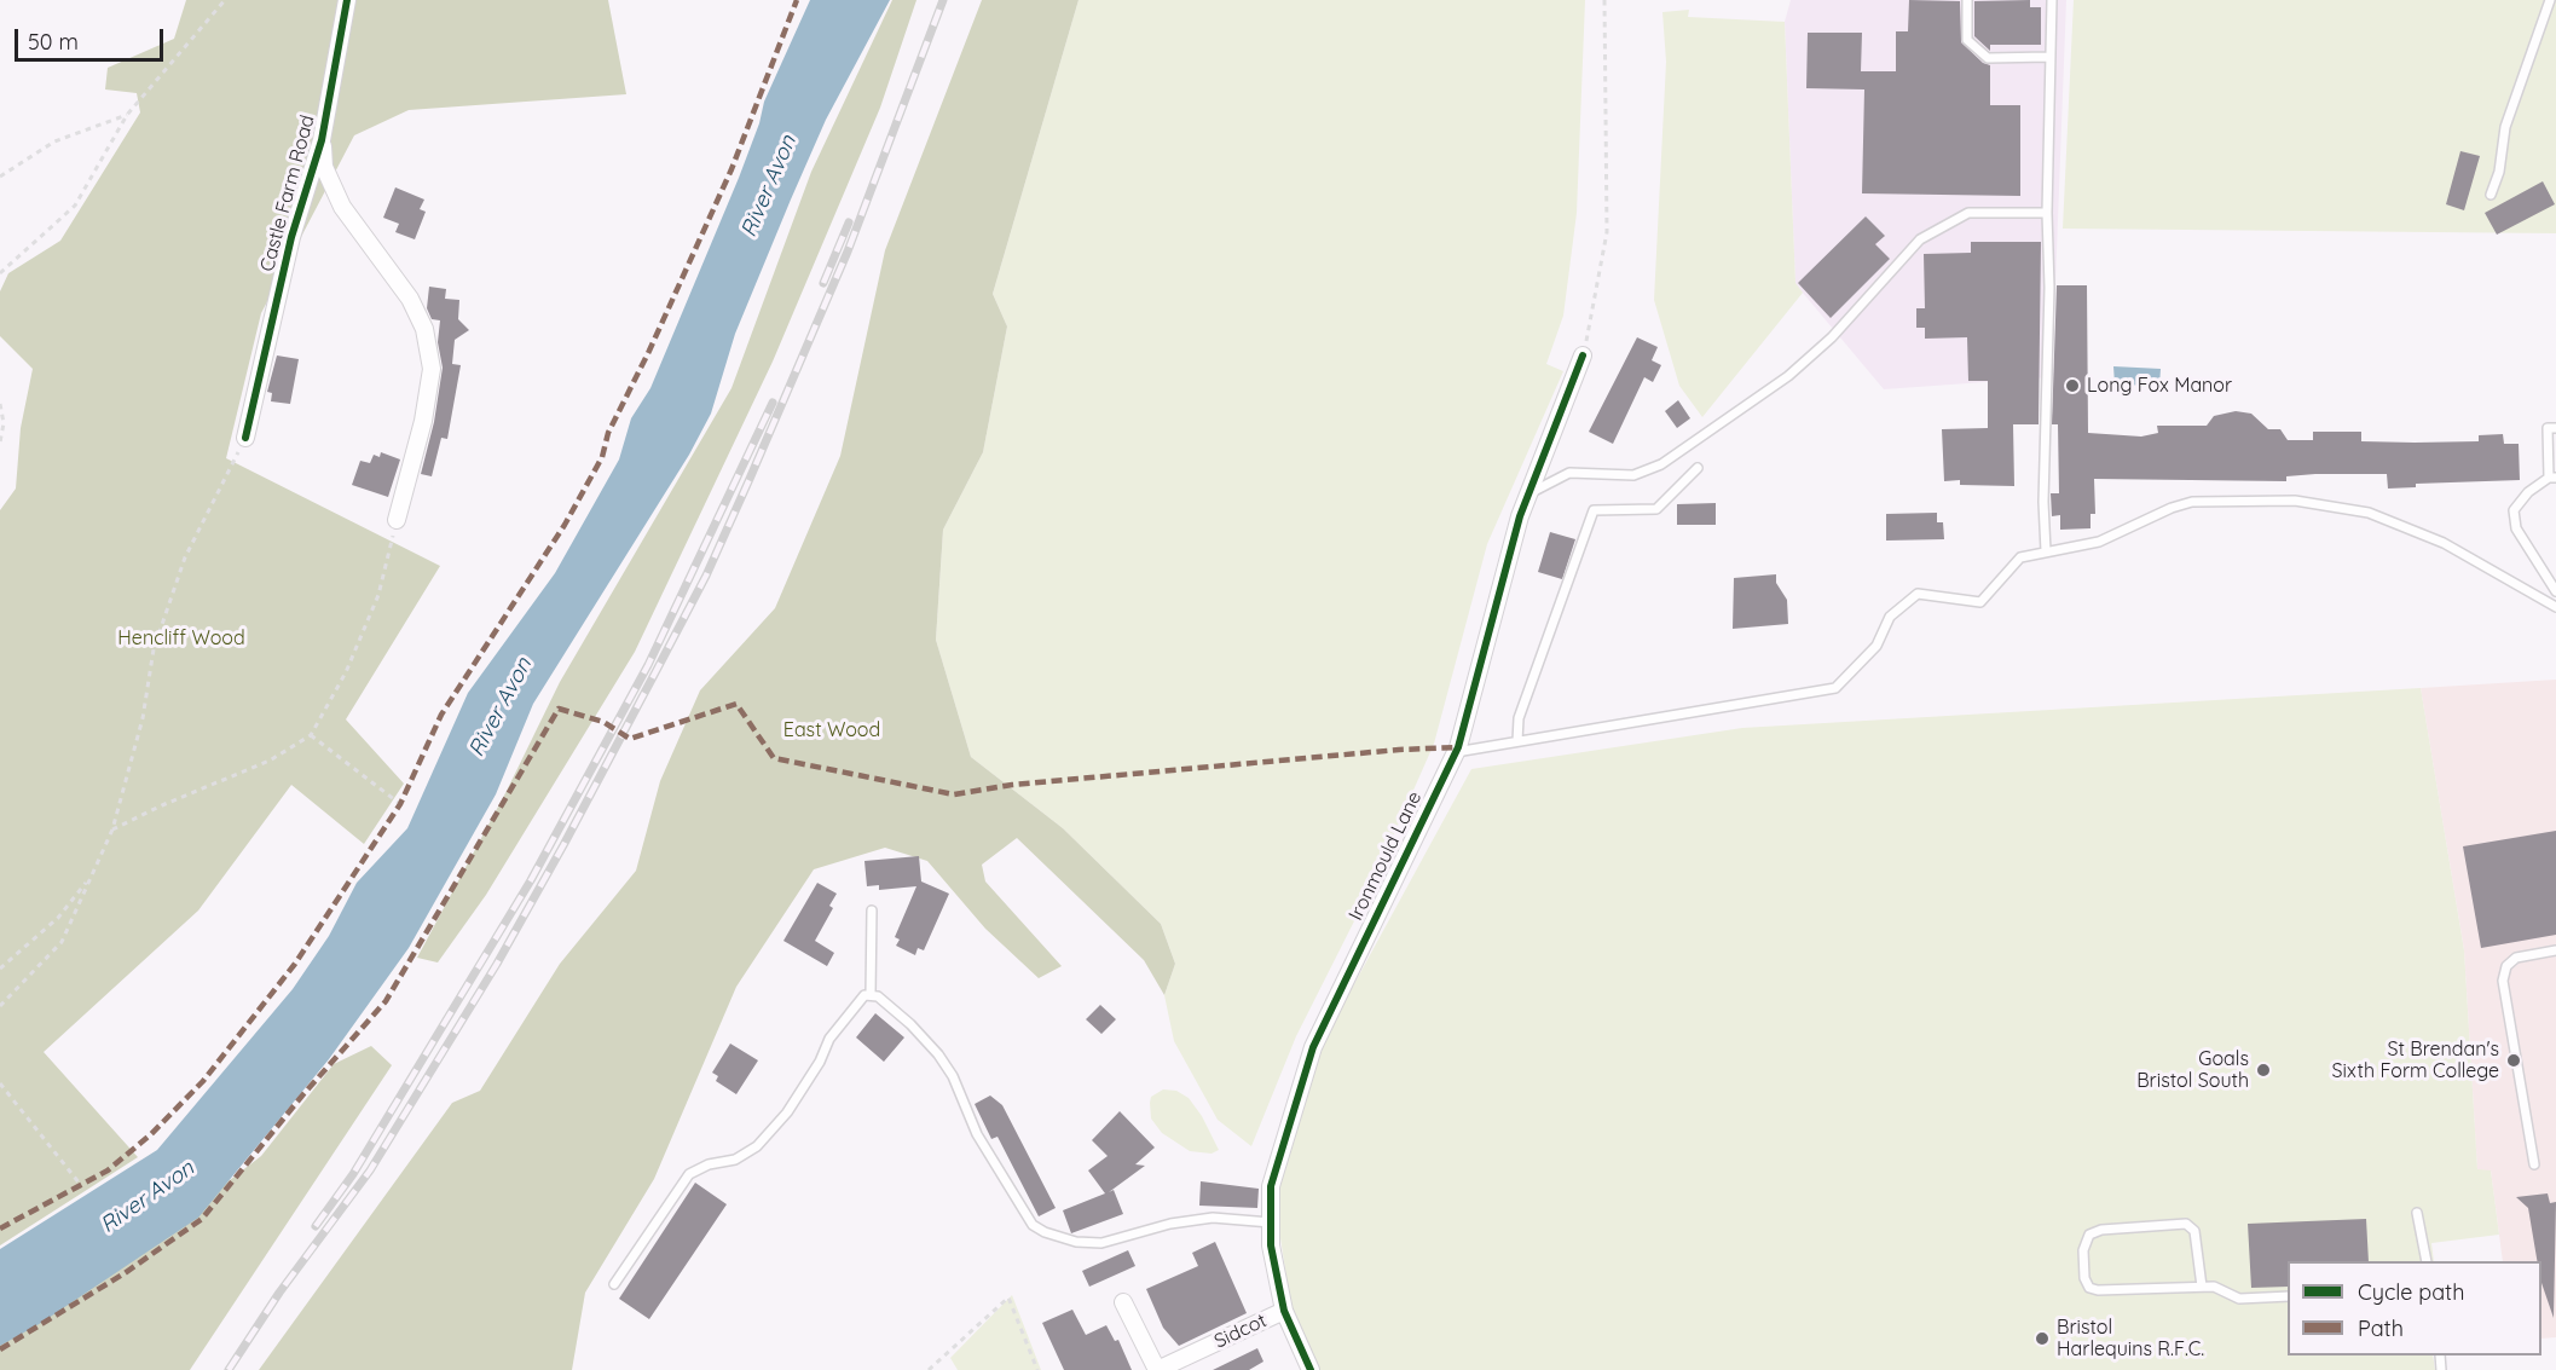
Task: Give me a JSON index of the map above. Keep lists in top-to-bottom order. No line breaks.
{"streets":{"street":["Castle Farm Road","Ironmould Lane","Sidcot"]},"crossings":[["Ironmould Lane","Sidcot"]],"water":["River Avon"],"parks":["Hencliff Wood","East Wood"],"places":["Long Fox Manor","St Brendan's Sixth Form College","Goals Bristol South","Bristol Harlequins R.F.C."],"legend":["Cycle path","Path"],"scale_bar":"50 m"}
